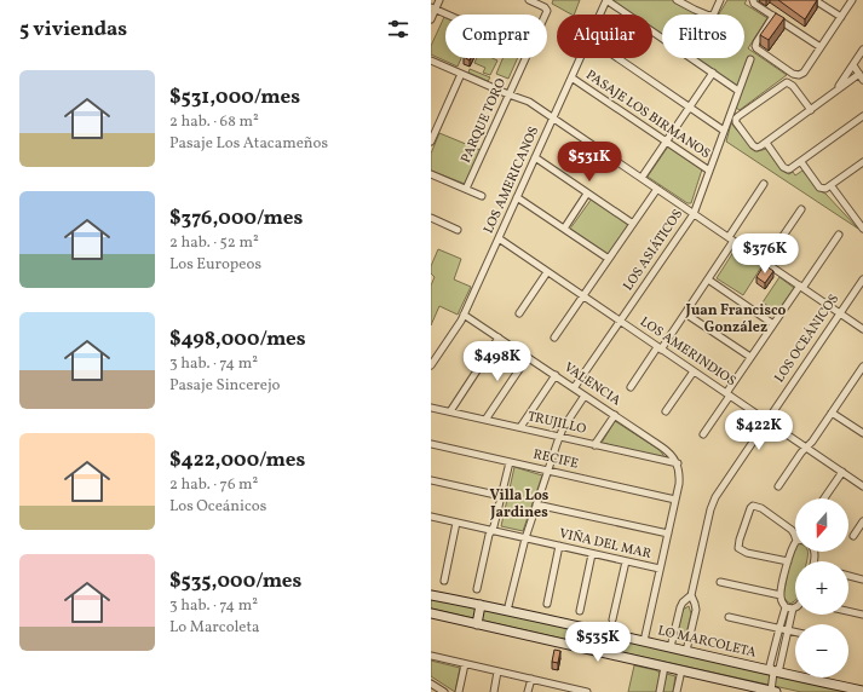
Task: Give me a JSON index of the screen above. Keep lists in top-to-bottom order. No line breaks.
{"streets":{"main road":["LO MARCOLETA"],"street":["PASAJE LOS BIRMANOS","PARQUE TORO","LOS AMERICANOS","LOS ASIÁTICOS","LOS OCEÁNICOS","LOS AMERINDIOS","VALENCIA","TRUJILLO","RECIFE","VIÑA DEL MAR"]},"crossings":[["PASAJE LOS BIRMANOS","LOS AMERICANOS"],["PASAJE LOS BIRMANOS","LOS ASIÁTICOS"],["LOS AMERICANOS","LOS AMERINDIOS"],["LOS AMERICANOS","VALENCIA"],["LOS ASIÁTICOS","LOS AMERINDIOS"],["LOS ASIÁTICOS","VALENCIA"],["LOS OCEÁNICOS","LOS AMERINDIOS"],["LOS OCEÁNICOS","LO MARCOLETA"],["VALENCIA","TRUJILLO"]],"districts":["Juan Francisco González","Villa Los Jardines"],"north":"bottom","page":{"heading":"5 viviendas","chip":["Comprar","Alquilar","Filtros"],"list":[{"name":"$531,000/mes","note":"2 hab. · 68 m² · Pasaje Los Atacameños"},{"name":"$376,000/mes","note":"2 hab. · 52 m² · Los Europeos"},{"name":"$498,000/mes","note":"3 hab. · 74 m² · Pasaje Sincerejo"},{"name":"$422,000/mes","note":"2 hab. · 76 m² · Los Oceánicos"},{"name":"$535,000/mes","note":"3 hab. · 74 m² · Lo Marcoleta"}],"price":["$531K","$376K","$498K","$422K","$535K"],"map_buttons":["+","−"]}}
